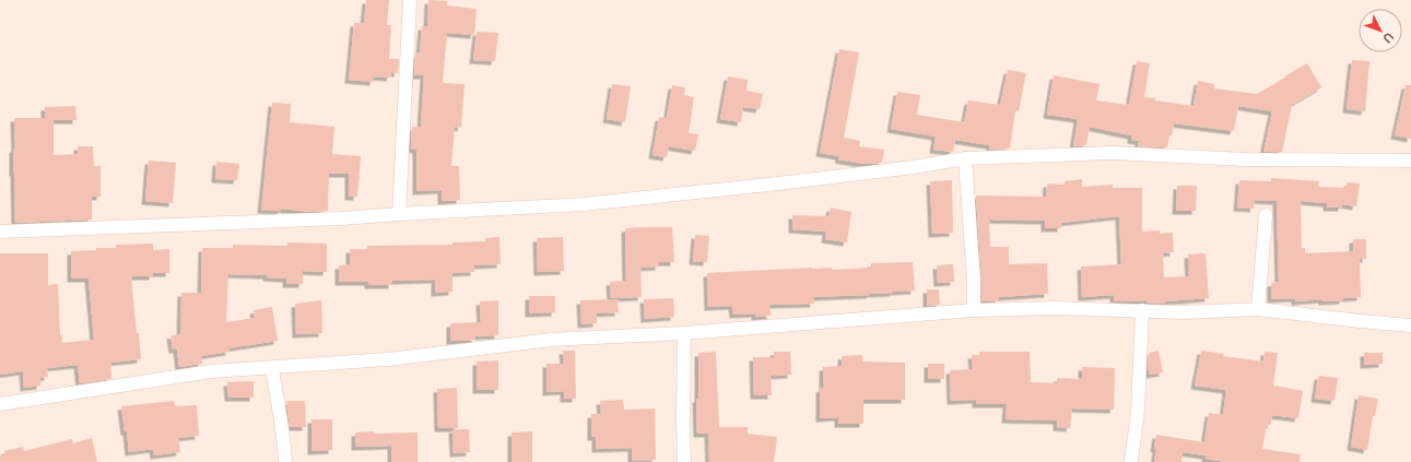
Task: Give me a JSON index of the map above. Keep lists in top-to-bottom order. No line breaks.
{"north":"bottom right"}
